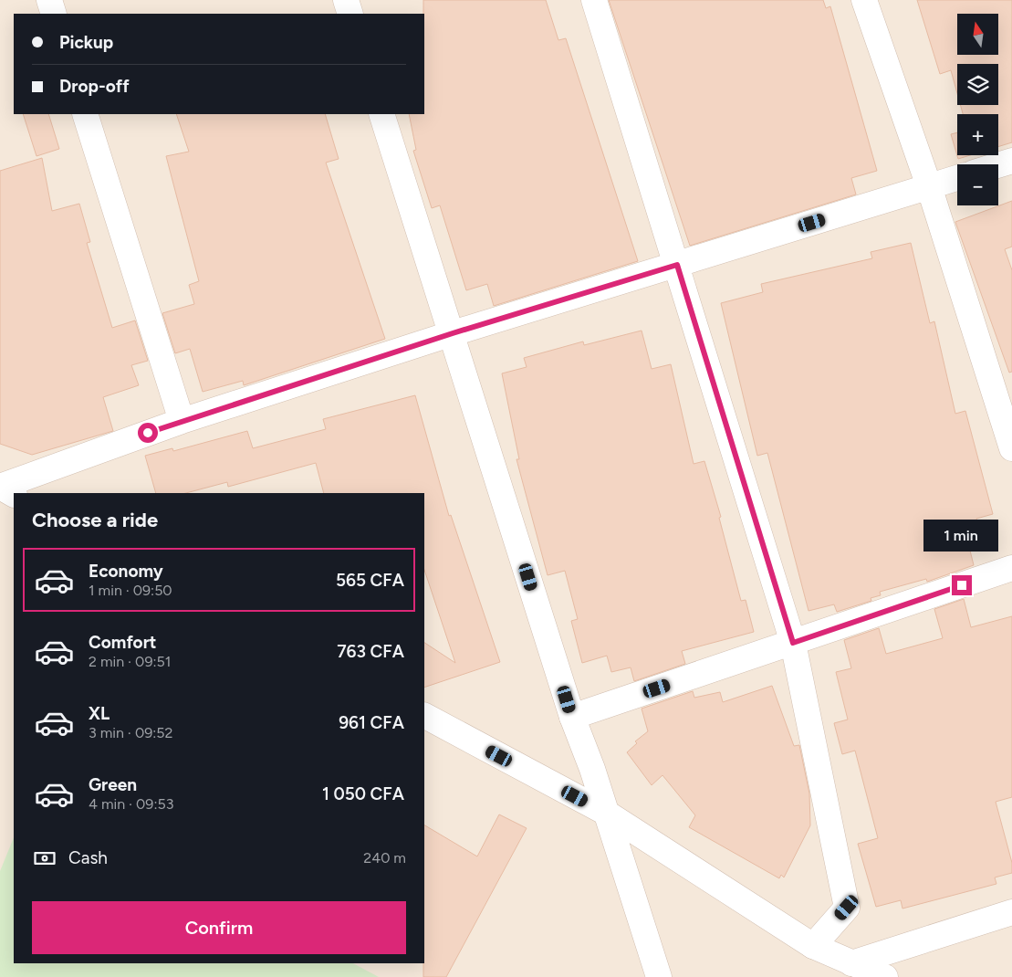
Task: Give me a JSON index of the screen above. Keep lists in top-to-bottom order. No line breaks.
{"north":"top","page":{"map_buttons":["+","−"],"banner":["Pickup","Drop-off"],"heading":"Choose a ride","bubble":"1 min","list":[{"name":"Economy","note":"1 min · 09:50","value":"565 CFA"},{"name":"Comfort","note":"2 min · 09:51","value":"763 CFA"},{"name":"XL","note":"3 min · 09:52","value":"961 CFA"},{"name":"Green","note":"4 min · 09:53","value":"1 050 CFA"}],"pay":["Cash","240 m"],"buttons":"Confirm"}}
